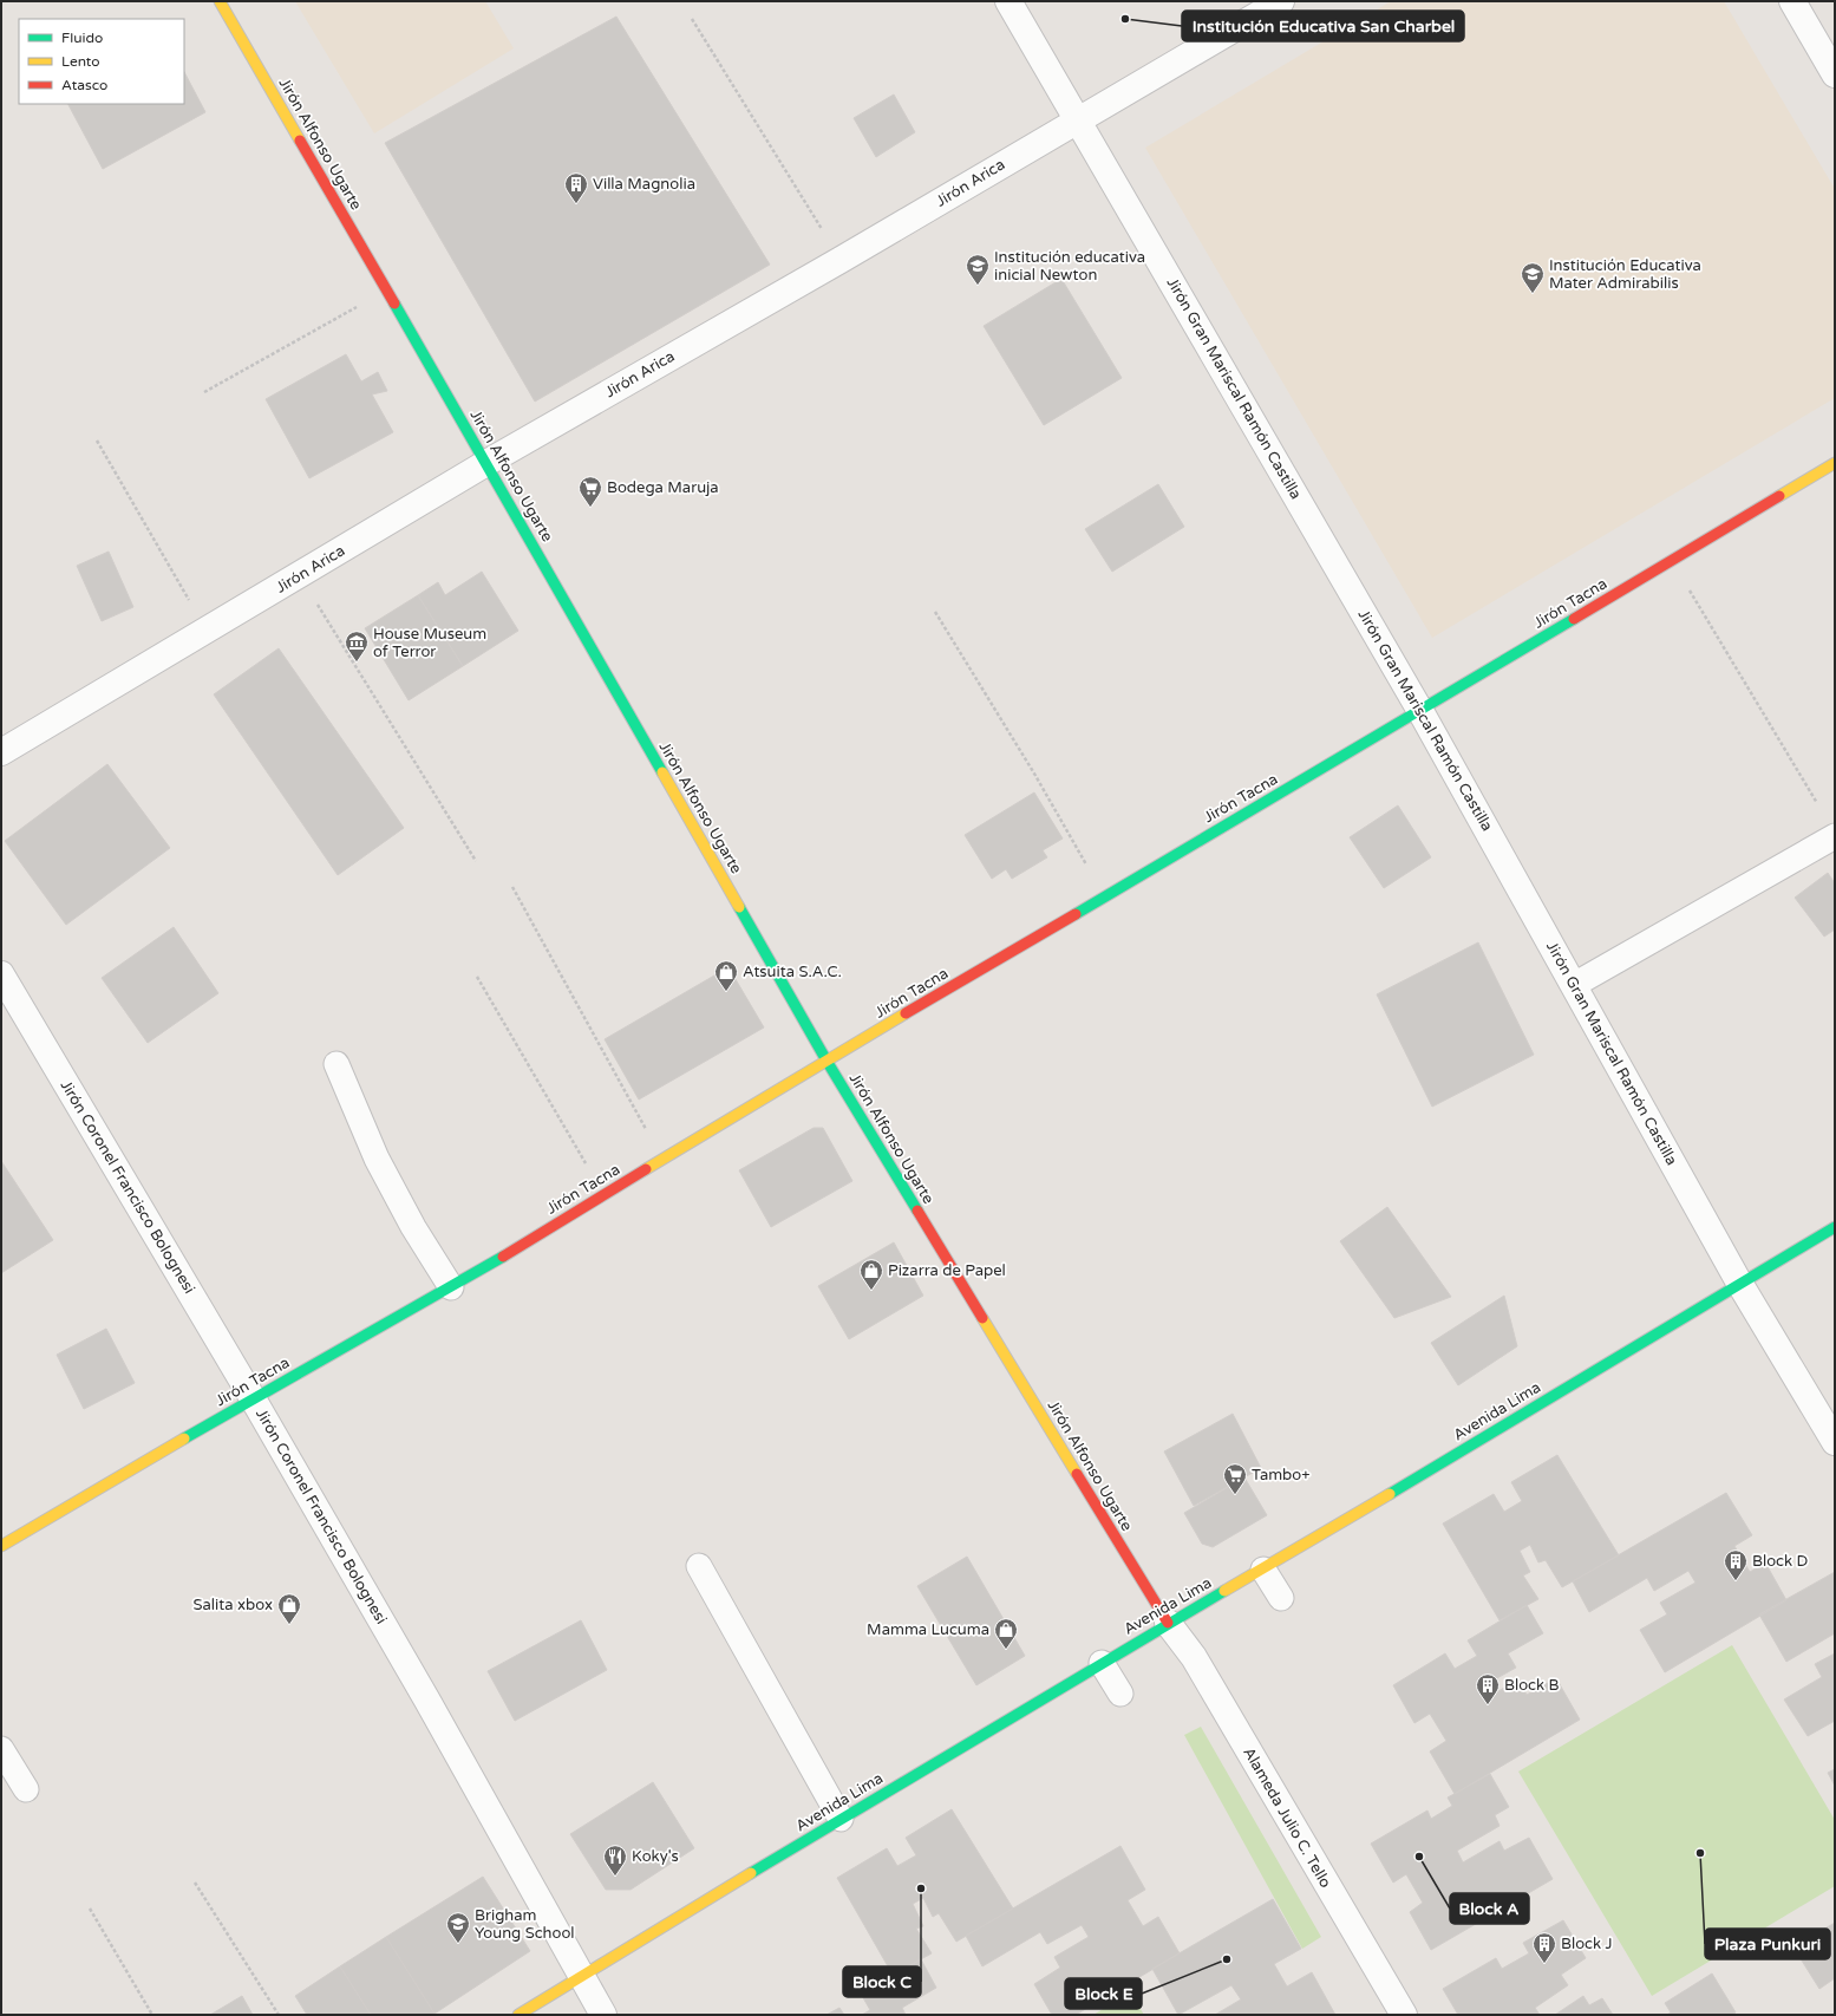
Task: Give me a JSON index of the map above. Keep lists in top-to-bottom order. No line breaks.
{"streets":{"street":["Jirón Alfonso Ugarte","Jirón Arica","Jirón Gran Mariscal Ramón Castilla","Jirón Tacna","Jirón Coronel Francisco Bolognesi","Avenida Lima","Alameda Julio C. Tello"]},"crossings":[["Jirón Alfonso Ugarte","Jirón Arica"],["Jirón Alfonso Ugarte","Jirón Tacna"],["Jirón Alfonso Ugarte","Avenida Lima"],["Jirón Alfonso Ugarte","Alameda Julio C. Tello"],["Jirón Arica","Jirón Gran Mariscal Ramón Castilla"],["Jirón Gran Mariscal Ramón Castilla","Jirón Tacna"],["Jirón Gran Mariscal Ramón Castilla","Avenida Lima"],["Jirón Tacna","Jirón Coronel Francisco Bolognesi"],["Jirón Coronel Francisco Bolognesi","Avenida Lima"],["Avenida Lima","Alameda Julio C. Tello"]],"places":{"other":["Institución Educativa San Charbel","Plaza Punkuri","Block A","Block C","Block E"],"building":["Villa Magnolia","Block D","Block B","Block J"],"school or university":["Institución educativa inicial Newton","Institución Educativa Mater Admirabilis","Brigham Young School"],"supermarket":["Bodega Maruja","Tambo+"],"museum":["House Museum of Terror"],"shop":["Atsuita S.A.C.","Pizarra de Papel","Salita xbox","Mamma Lucuma"],"restaurant":["Koky's"]},"legend":["Fluido","Lento","Atasco"]}
